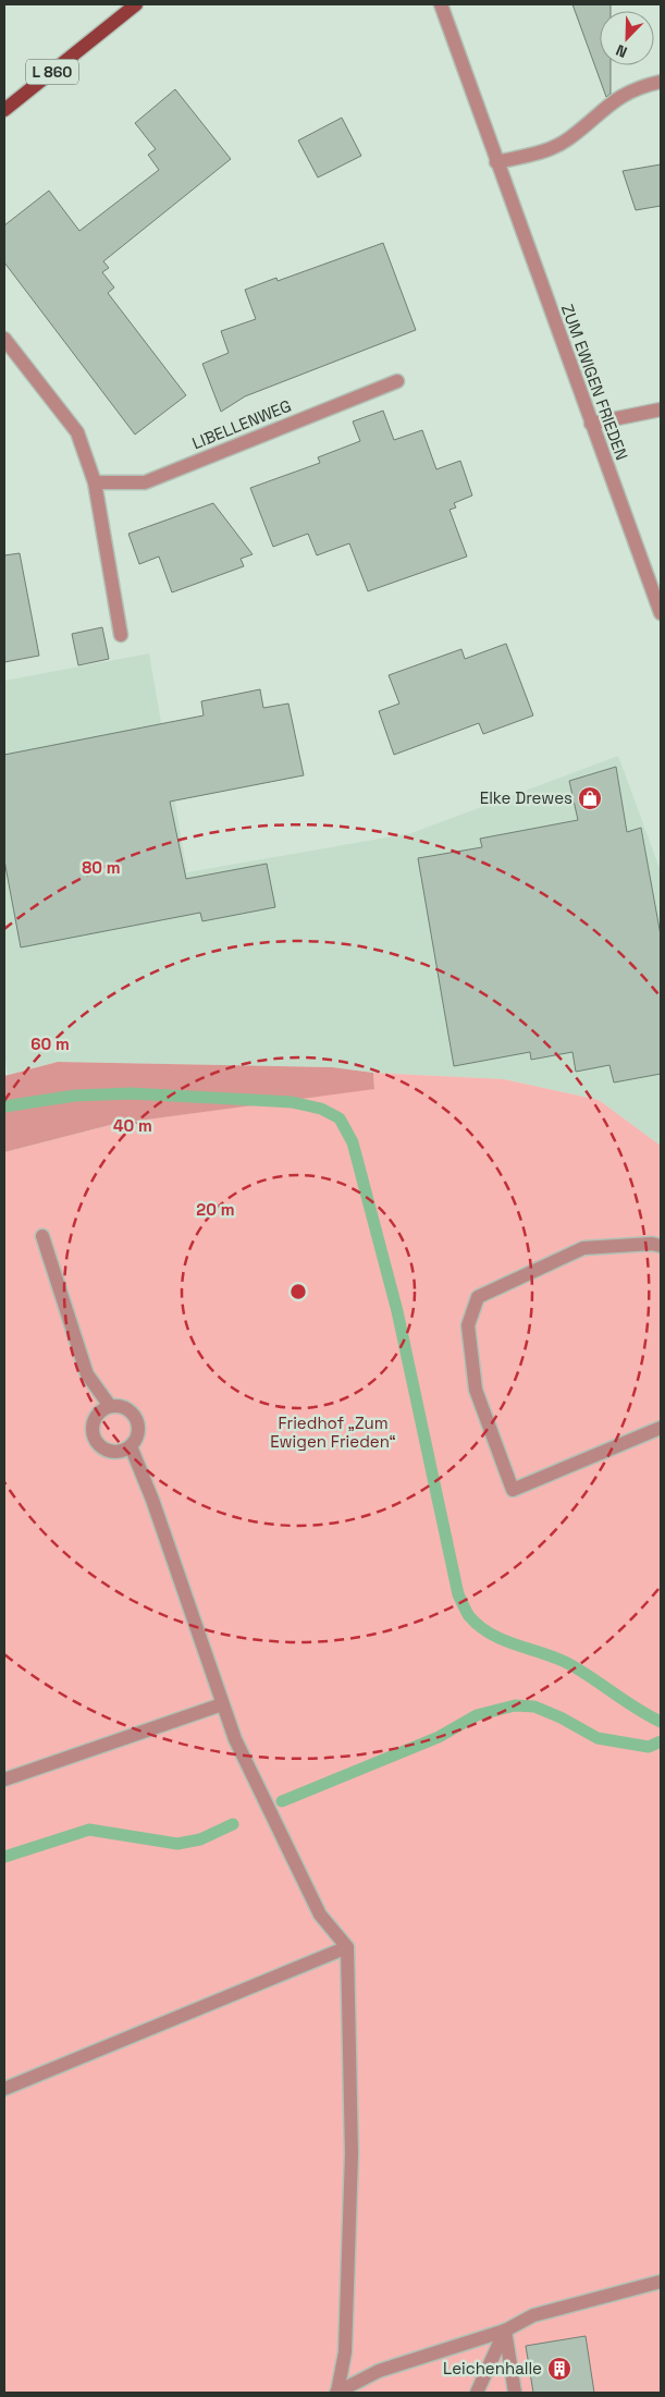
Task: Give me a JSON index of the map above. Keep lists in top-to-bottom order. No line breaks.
{"streets":{"main road":["L 860"],"street":["ZUM EWIGEN FRIEDEN","LIBELLENWEG"]},"parks":["Friedhof „Zum Ewigen Frieden“"],"places":{"shop":["Elke Drewes"],"building":["Leichenhalle"]},"north":"bottom left","rings":["80 m","60 m","40 m","20 m"]}
